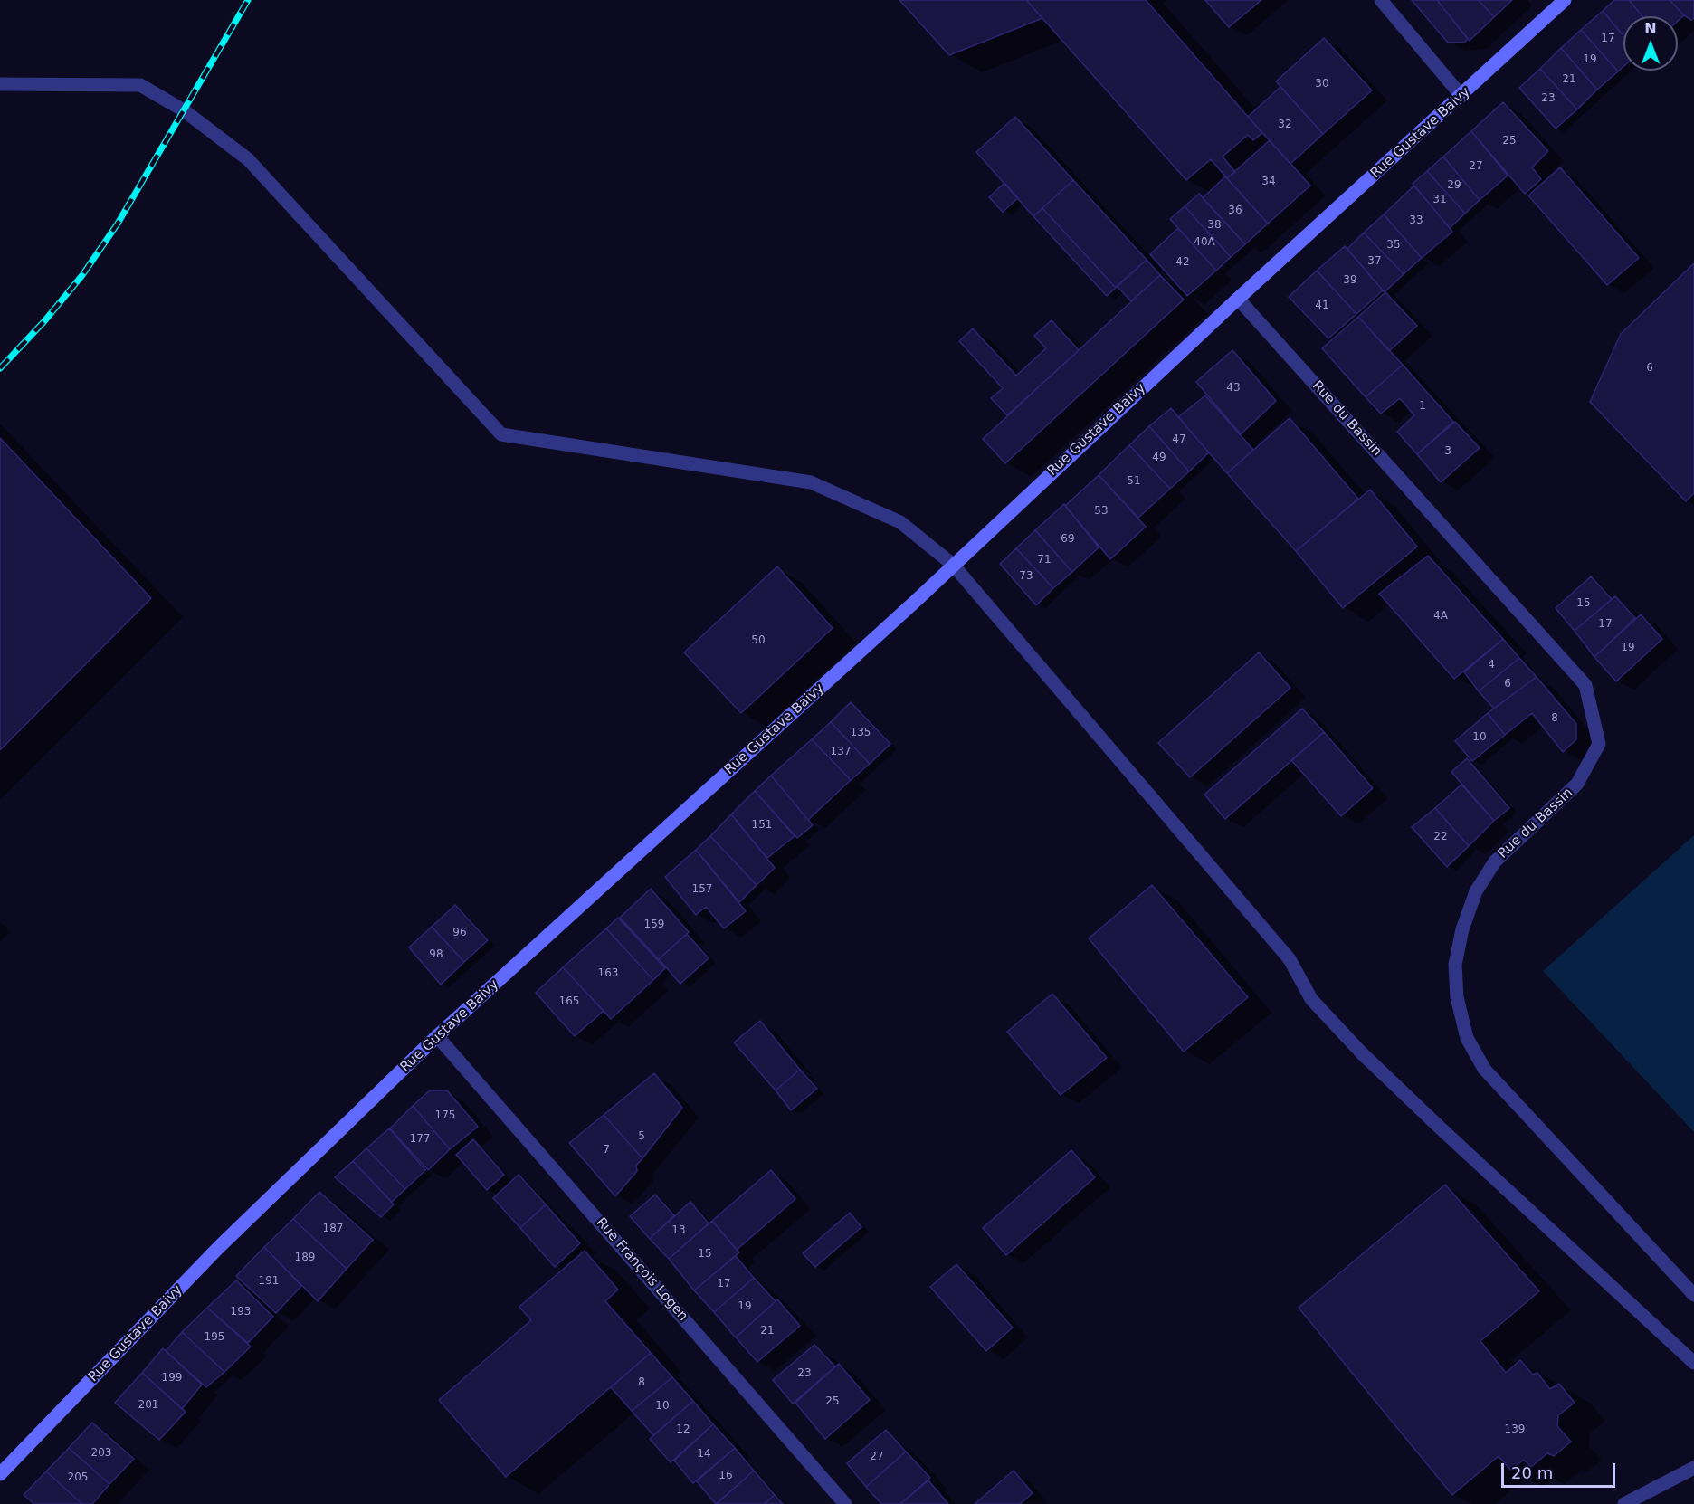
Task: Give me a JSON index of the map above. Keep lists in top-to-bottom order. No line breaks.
{"streets":{"street":["Rue Gustave Baivy","Rue du Bassin","Rue François Logen"]},"crossings":[["Rue Gustave Baivy","Rue du Bassin"],["Rue Gustave Baivy","Rue François Logen"]],"house_numbers":["17","19","21","30","23","32","25","27","34","29","31","36","33","38","40A","35","37","42","39","41","6","43","1","47","3","49","51","53","69","71","73","15","4A","17","50","19","4","6","8","135","10","137","151","22","157","159","96","98","163","165","175","5","177","7","187","13","15","189","191","17","19","193","21","195","23","199","8","25","201","10","12","139","203","14","27","16","205"],"scale_bar":"20 m","north":"top"}
